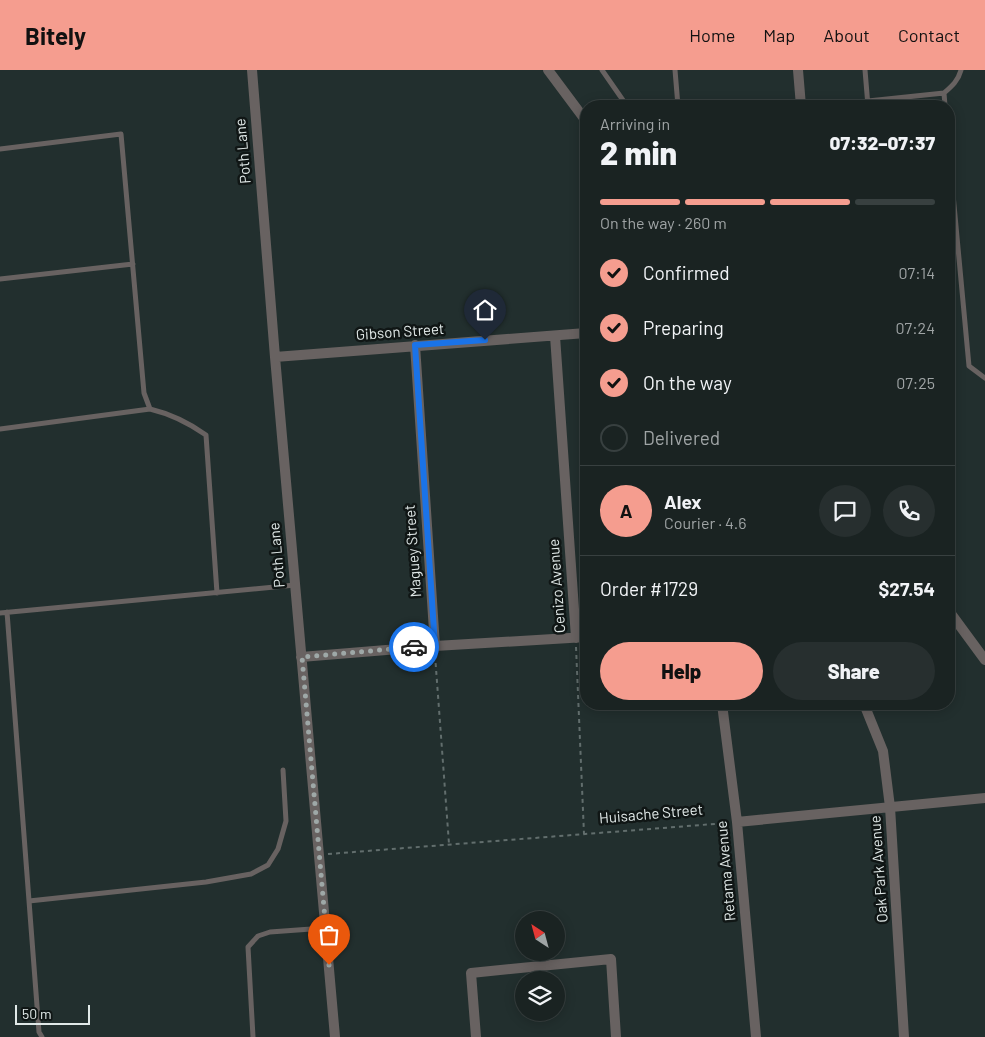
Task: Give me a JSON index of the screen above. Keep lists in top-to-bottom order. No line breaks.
{"streets":{"street":["Poth Lane","Gibson Street","Maguey Street","Cenizo Avenue","Oak Park Avenue","Retama Avenue"],"path":["Huisache Street"]},"crossings":[["Poth Lane","Gibson Street"],["Poth Lane","Huisache Street"],["Gibson Street","Maguey Street"],["Gibson Street","Cenizo Avenue"],["Cenizo Avenue","Huisache Street"],["Huisache Street","Retama Avenue"]],"scale_bar":"50 m","north":"top left","page":{"header":"Bitely","nav":["Home","Map","About","Contact"],"heading":["2 min","Arriving in","07:32–07:37"],"panel":["Alex","Courier · 4.6","Order #1729","$27.54"],"bar":"On the way · 260 m","list":[["Confirmed","07:14"],["Preparing","07:24"],["On the way","07:25"],"Delivered"],"round":"A","buttons":["Help","Share"],"scale":"50 m"}}
